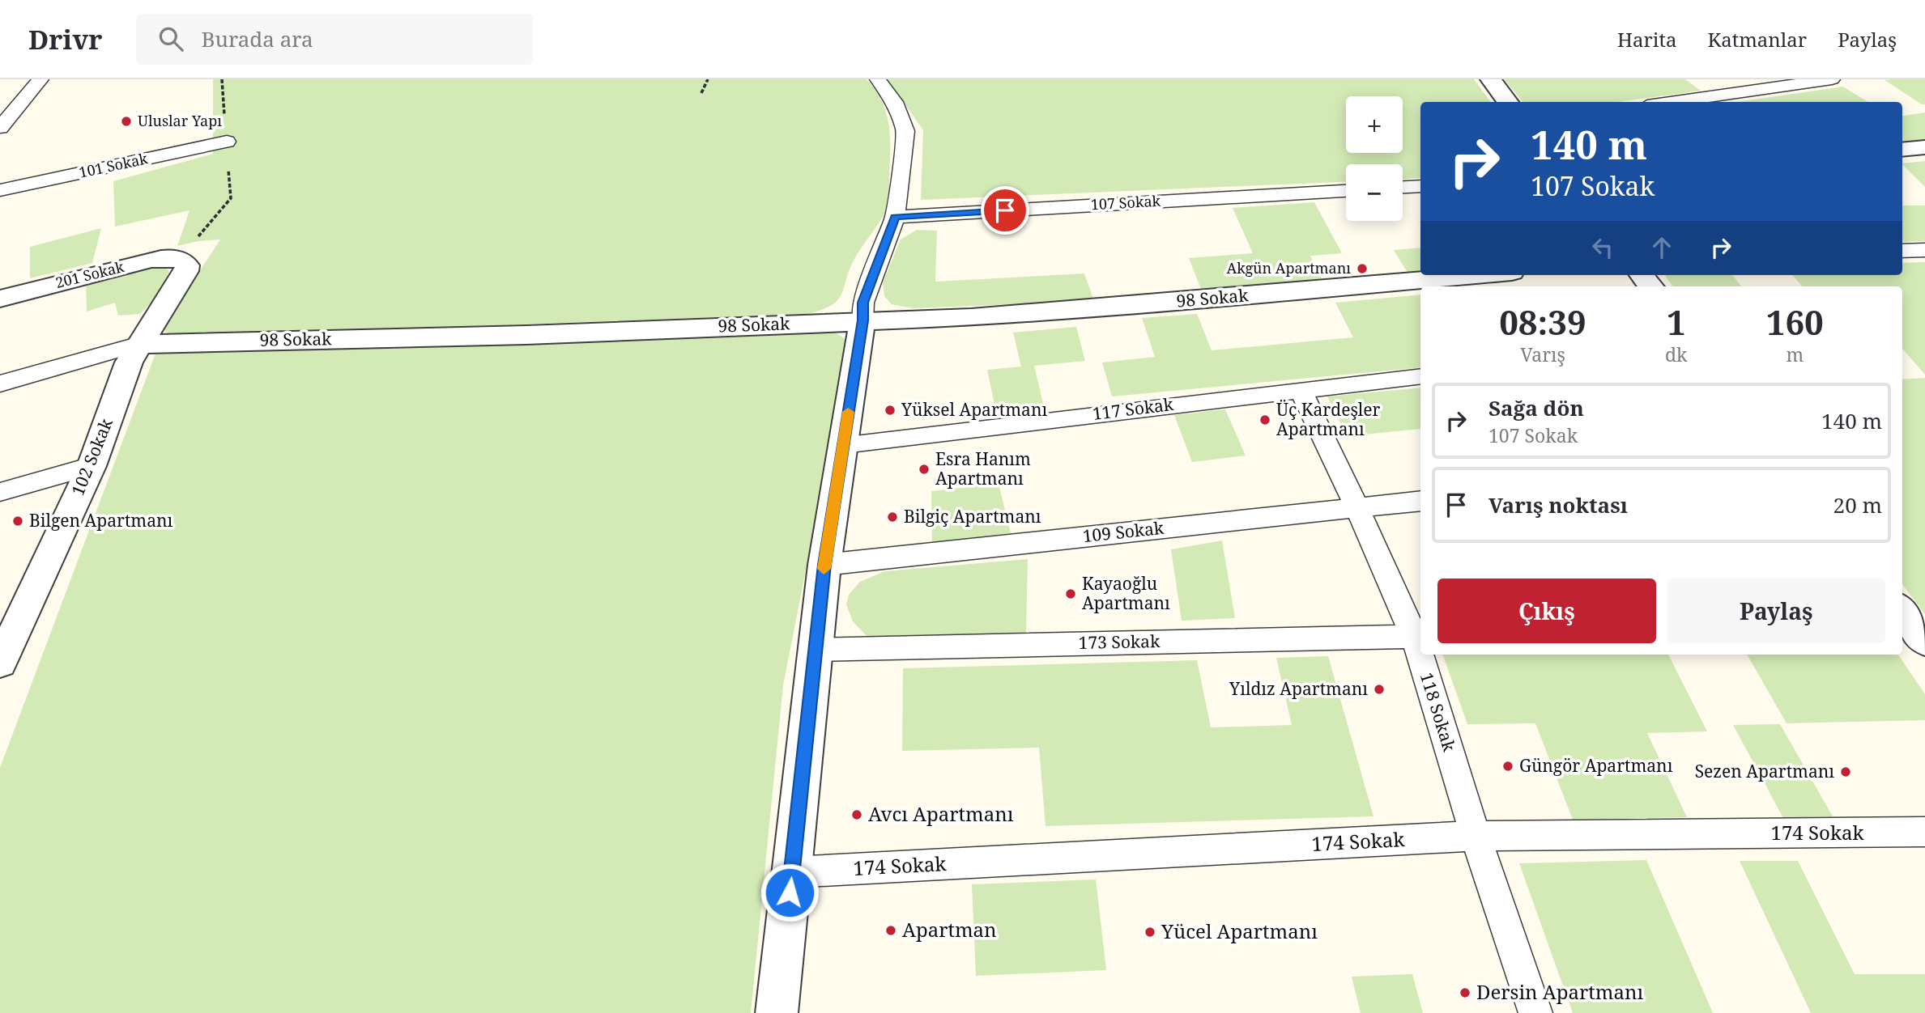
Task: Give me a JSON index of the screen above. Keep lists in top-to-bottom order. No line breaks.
{"streets":{"street":["201 Sokak","98 Sokak","102 Sokak"],"lane":["101 Sokak","107 Sokak","117 Sokak","109 Sokak","173 Sokak","118 Sokak","174 Sokak"]},"crossings":[["201 Sokak","102 Sokak"],["98 Sokak","102 Sokak"],["117 Sokak","118 Sokak"],["109 Sokak","118 Sokak"],["173 Sokak","118 Sokak"],["118 Sokak","174 Sokak"]],"places":["Uluslar Yapı","Akgün Apartmanı","Yüksel Apartmanı","Üç Kardeşler Apartmanı","Esra Hanım Apartmanı","Bilgiç Apartmanı","Bilgen Apartmanı","Kayaoğlu Apartmanı","Yıldız Apartmanı","Güngör Apartmanı","Sezen Apartmanı","Avcı Apartmanı","Apartman","Yücel Apartmanı","Dersin Apartmanı"],"page":{"header":"Drivr","search":"Burada ara","nav":["Harita","Katmanlar","Paylaş"],"map_buttons":["+","−"],"turn":["140 m","107 Sokak"],"eta":["08:39","Varış","1","dk","160","m"],"list":[{"name":"Sağa dön","note":"107 Sokak","value":"140 m"},{"name":"Varış noktası","value":"20 m"}],"buttons":["Çıkış","Paylaş"]}}
